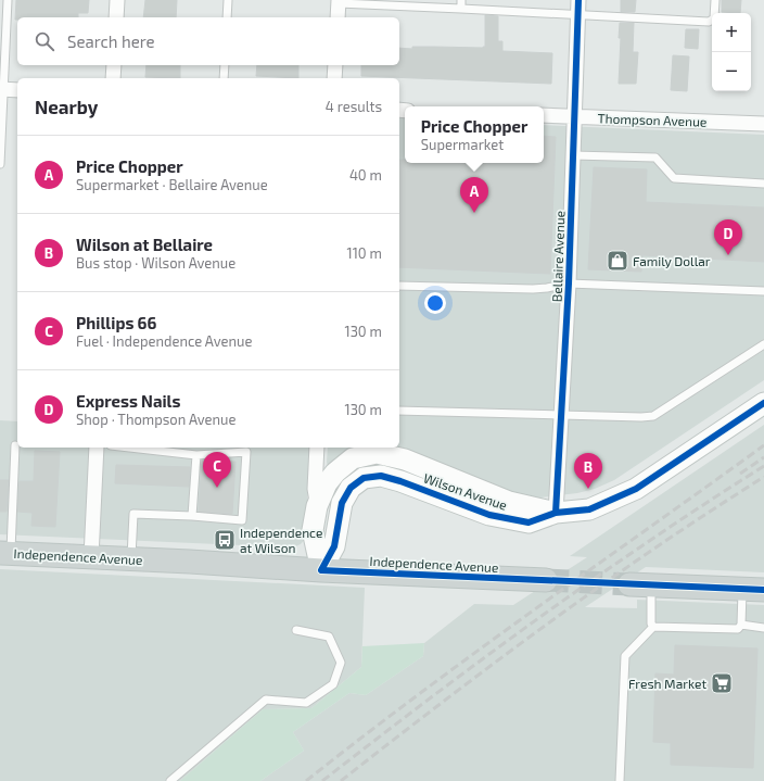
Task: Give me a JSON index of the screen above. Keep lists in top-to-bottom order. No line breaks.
{"streets":{"main road":["Wilson Avenue","Independence Avenue"],"street":["Thompson Avenue","Bellaire Avenue"]},"crossings":[["Thompson Avenue","Bellaire Avenue"],["Bellaire Avenue","Wilson Avenue"],["Wilson Avenue","Independence Avenue"]],"places":{"shop":["Family Dollar"],"bus stop":["Independence at Wilson"],"supermarket":["Fresh Market"]},"page":{"map_buttons":["+","−"],"search":"Search here","heading":["Nearby","4 results"],"popup":["Price Chopper","Supermarket"],"list":[{"mark":"A","name":"Price Chopper","note":"Supermarket · Bellaire Avenue","value":"40 m"},{"mark":"B","name":"Wilson at Bellaire","note":"Bus stop · Wilson Avenue","value":"110 m"},{"mark":"C","name":"Phillips 66","note":"Fuel · Independence Avenue","value":"130 m"},{"mark":"D","name":"Express Nails","note":"Shop · Thompson Avenue","value":"130 m"}],"pins":["A","D","C","B"]}}
